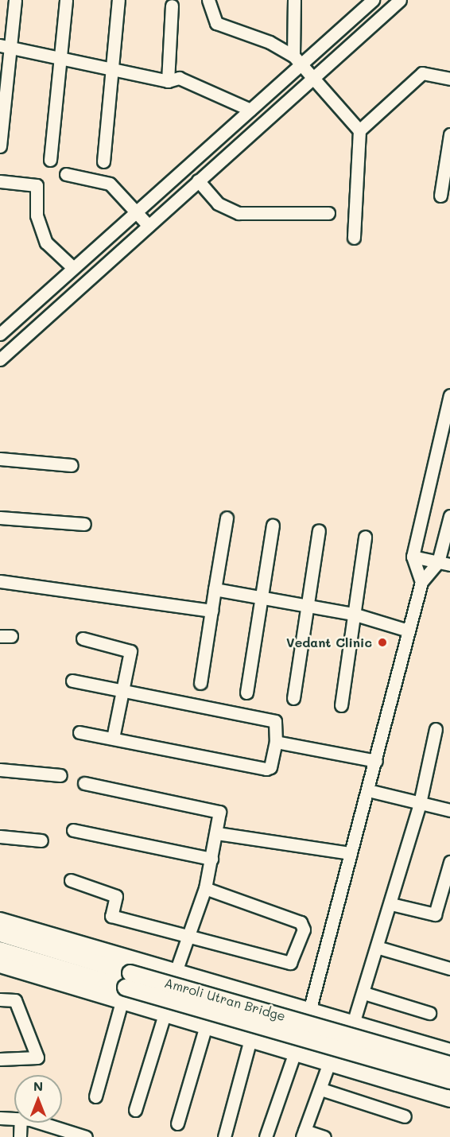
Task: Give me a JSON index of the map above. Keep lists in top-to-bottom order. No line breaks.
{"streets":{"main road":["Amroli Utran Bridge"]},"places":["Vedant Clinic"],"north":"top"}
